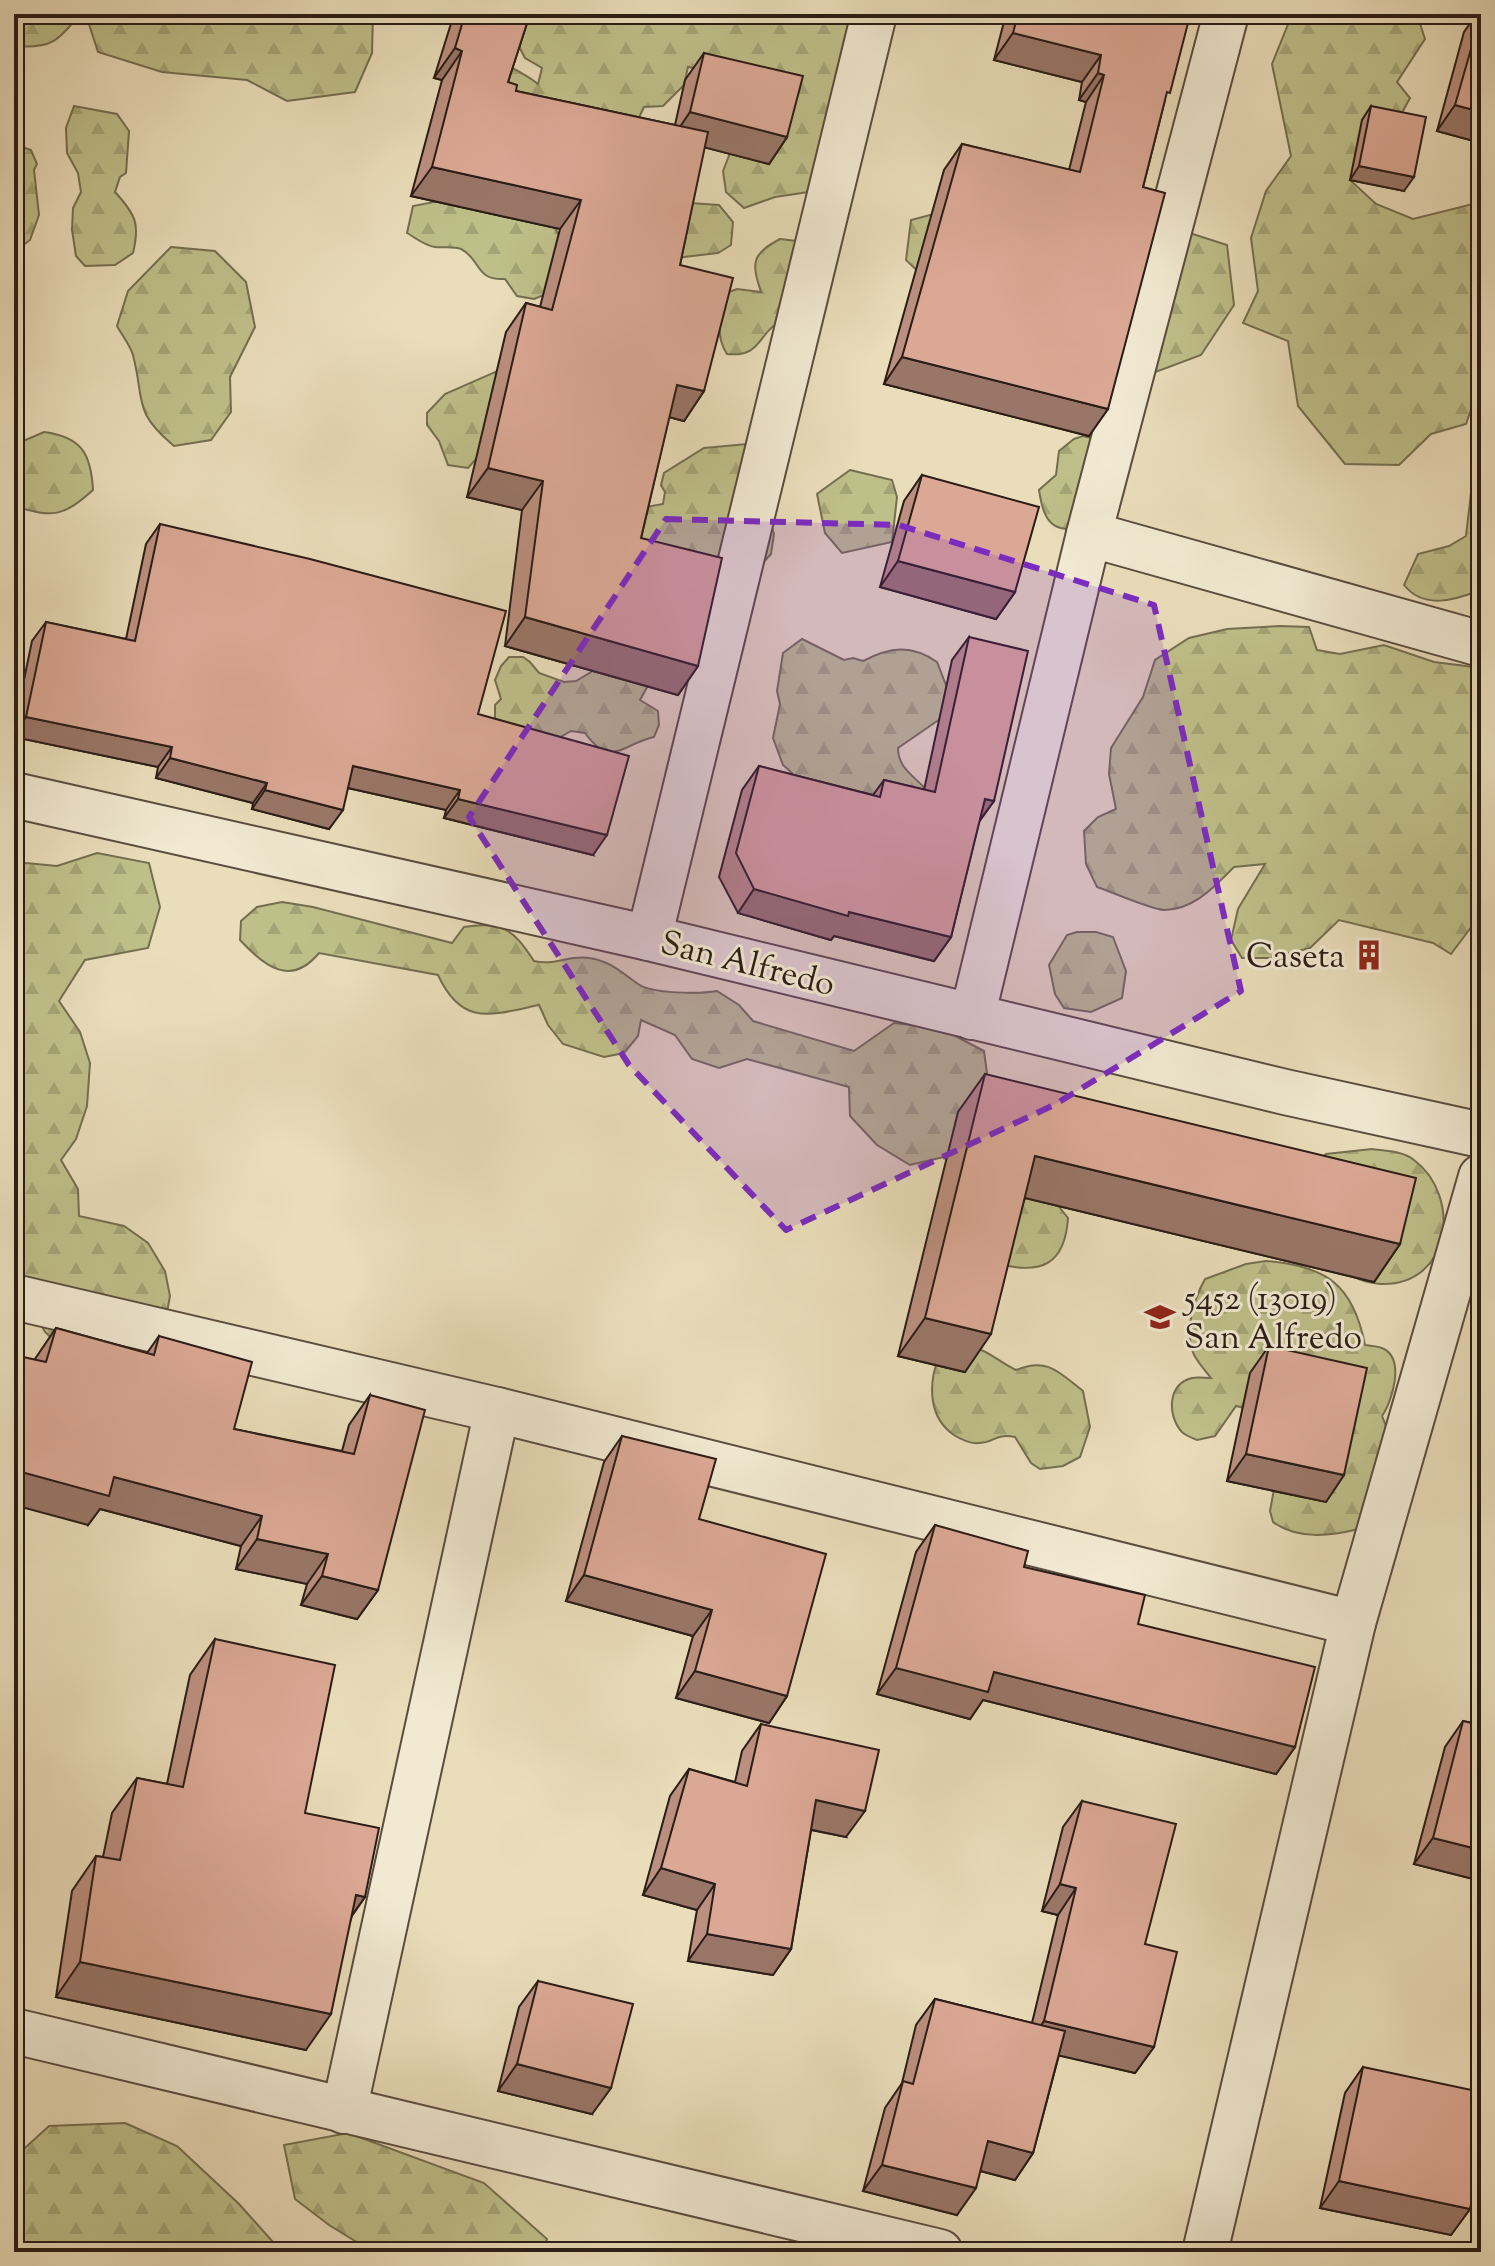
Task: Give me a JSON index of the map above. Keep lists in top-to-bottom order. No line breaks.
{"streets":{"street":["San Alfredo"]},"places":{"building":["Caseta"],"school or university":["5452 (13019) San Alfredo"]}}
